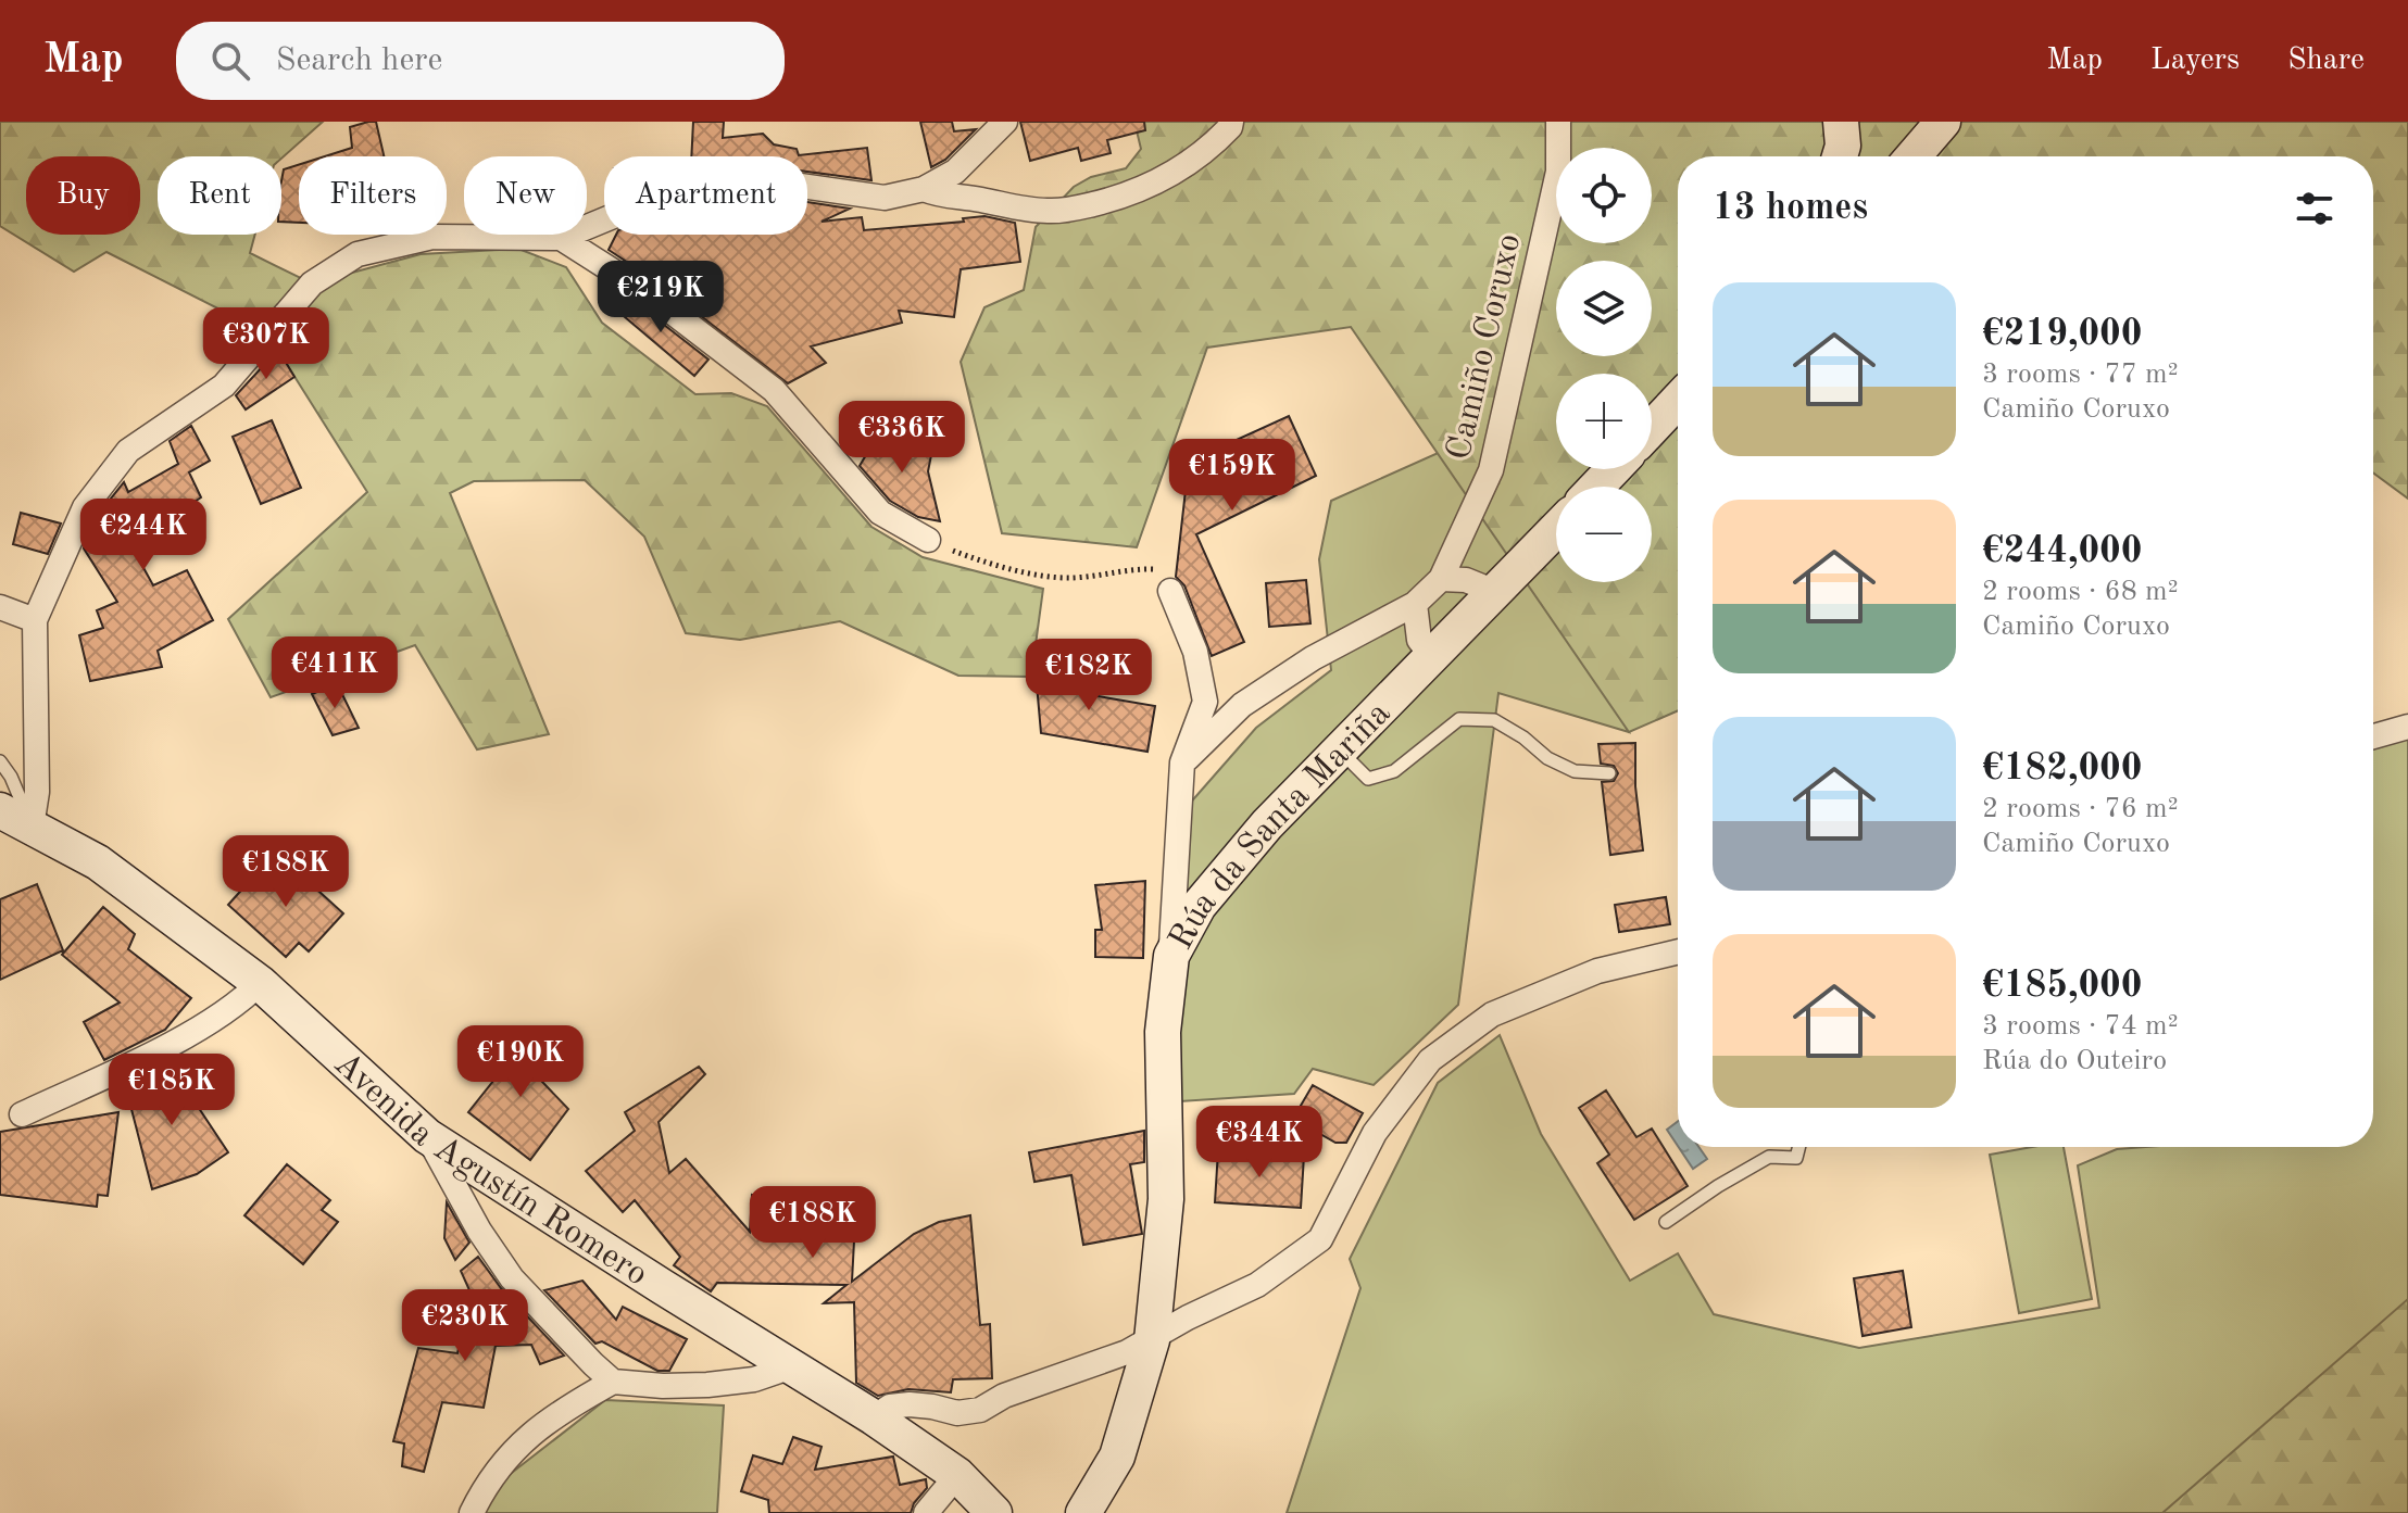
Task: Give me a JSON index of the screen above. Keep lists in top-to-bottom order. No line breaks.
{"streets":{"street":["Camiño Coruxo","Rúa da Santa Mariña","Avenida Agustín Romero"]},"page":{"header":"Map","search":"Search here","nav":["Map","Layers","Share"],"map_buttons":["+","−"],"chip":["Buy","Rent","Filters","New","Apartment"],"heading":"13 homes","price":["€219K","€307K","€336K","€159K","€244K","€411K","€182K","€188K","€190K","€185K","€344K","€188K","€230K"],"list":[{"name":"€219,000","note":"3 rooms · 77 m² · Camiño Coruxo"},{"name":"€244,000","note":"2 rooms · 68 m² · Camiño Coruxo"},{"name":"€182,000","note":"2 rooms · 76 m² · Camiño Coruxo"},{"name":"€185,000","note":"3 rooms · 74 m² · Rúa do Outeiro"}]}}
